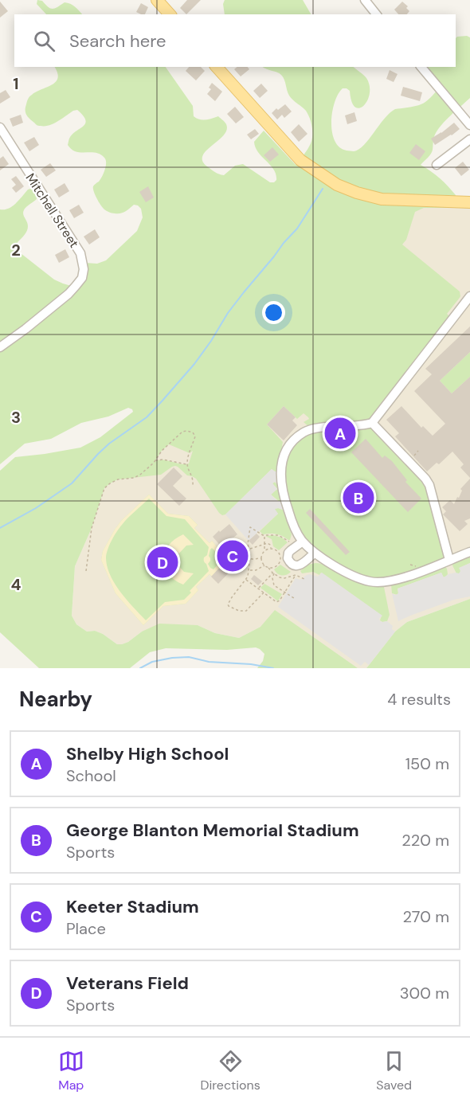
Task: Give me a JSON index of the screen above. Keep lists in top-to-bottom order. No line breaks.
{"streets":{"street":["Mitchell Street"]},"page":{"search":"Search here","pins":["A","B","C","D"],"heading":["Nearby","4 results"],"list":[{"mark":"A","name":"Shelby High School","note":"School","value":"150 m"},{"mark":"B","name":"George Blanton Memorial Stadium","note":"Sports","value":"220 m"},{"mark":"C","name":"Keeter Stadium","note":"Place","value":"270 m"},{"mark":"D","name":"Veterans Field","note":"Sports","value":"300 m"}],"nav":["Map","Directions","Saved"]},"grid":{"rows":["1","2","3","4"]}}
